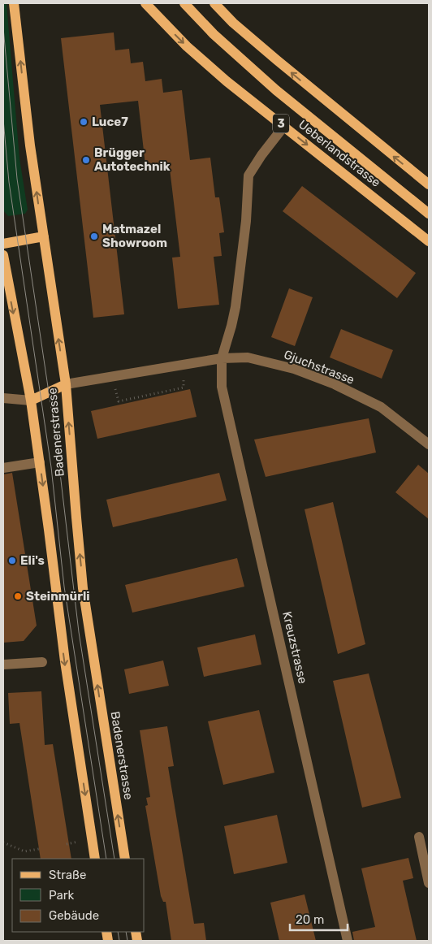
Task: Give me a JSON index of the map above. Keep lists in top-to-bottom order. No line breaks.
{"streets":{"main road":["3","Ueberlandstrasse","Badenerstrasse"],"street":["Gjuchstrasse","Kreuzstrasse"]},"crossings":[["Ueberlandstrasse","Kreuzstrasse"],["Gjuchstrasse","Badenerstrasse"],["Gjuchstrasse","Kreuzstrasse"]],"places":["Luce7","Brügger Autotechnik","Matmazel Showroom","Eli's","Steinmürli"],"legend":["Straße","Park","Gebäude"],"scale_bar":"20 m"}
